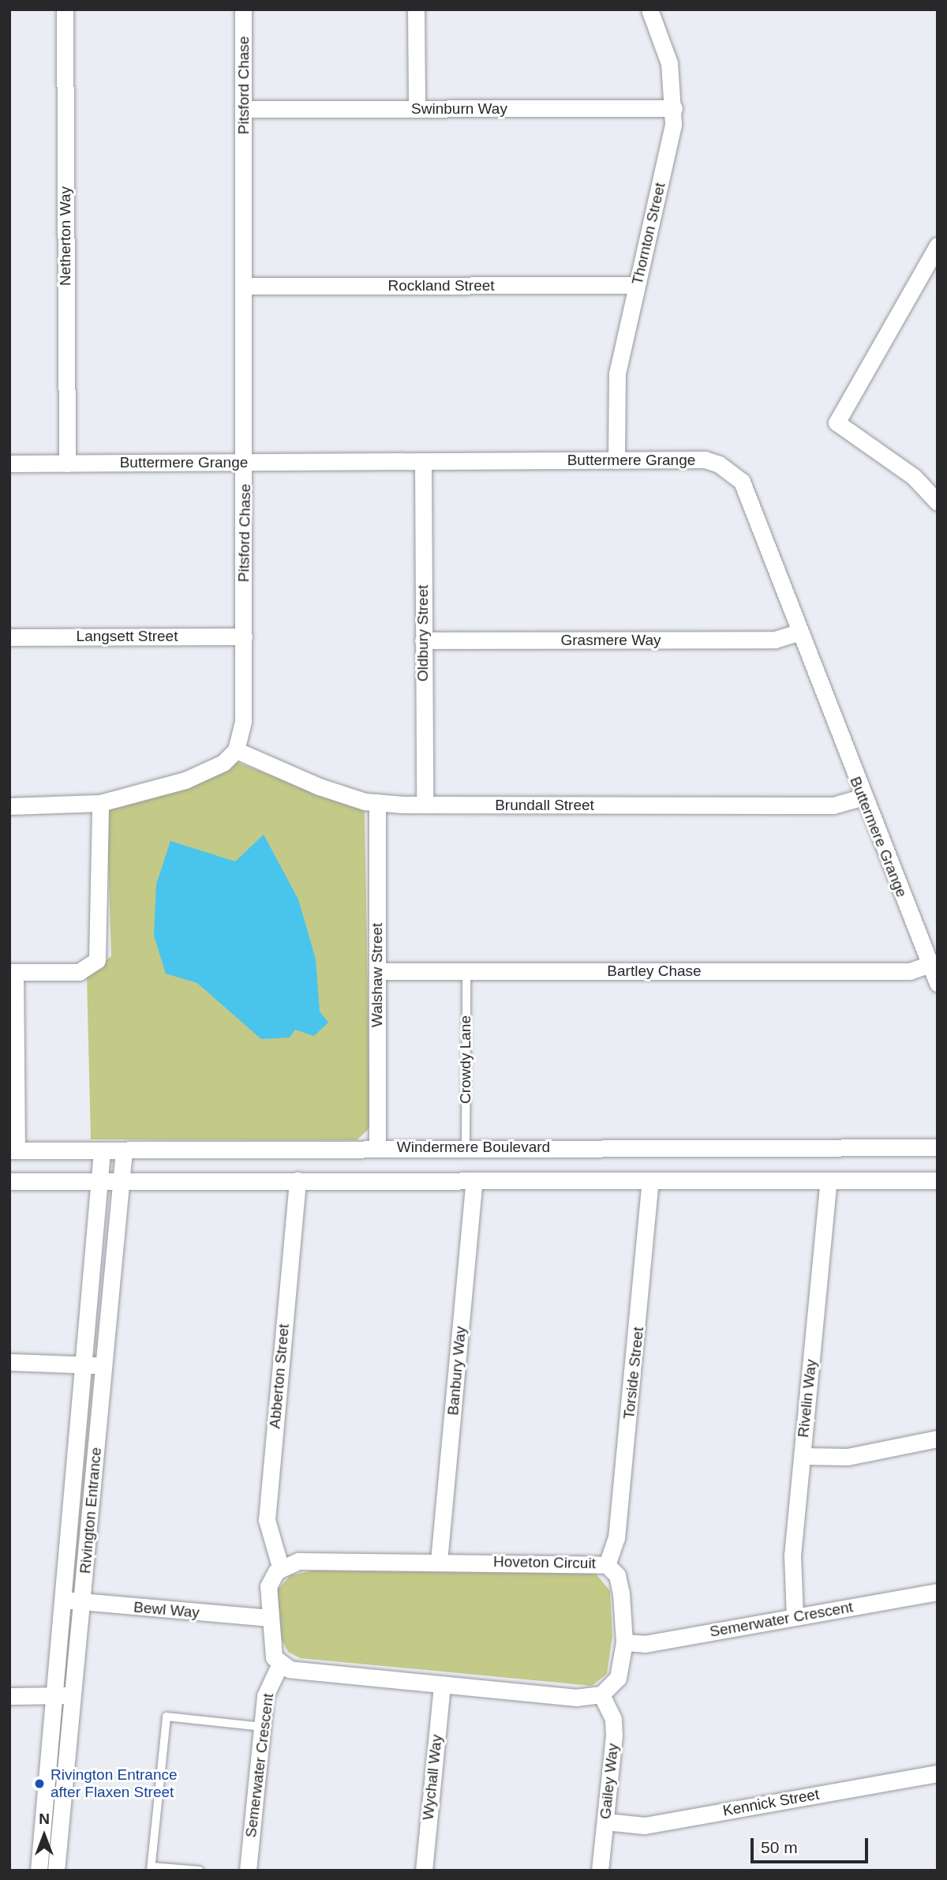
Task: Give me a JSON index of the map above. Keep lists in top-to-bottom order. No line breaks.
{"streets":{"street":["Pitsford Chase","Swinburn Way","Thornton Street","Netherton Way","Rockland Street","Buttermere Grange","Oldbury Street","Langsett Street","Grasmere Way","Brundall Street","Bartley Chase","Walshaw Street","Windermere Boulevard","Banbury Way","Torside Street","Abberton Street","Rivelin Way","Rivington Entrance","Hoveton Circuit","Bewl Way","Semerwater Crescent","Wychall Way","Gailey Way","Kennick Street"],"lane":["Crowdy Lane"]},"crossings":[["Pitsford Chase","Swinburn Way"],["Pitsford Chase","Rockland Street"],["Pitsford Chase","Buttermere Grange"],["Pitsford Chase","Langsett Street"],["Pitsford Chase","Brundall Street"],["Swinburn Way","Thornton Street"],["Thornton Street","Rockland Street"],["Thornton Street","Buttermere Grange"],["Netherton Way","Buttermere Grange"],["Buttermere Grange","Oldbury Street"],["Buttermere Grange","Grasmere Way"],["Buttermere Grange","Brundall Street"],["Buttermere Grange","Bartley Chase"],["Oldbury Street","Grasmere Way"],["Oldbury Street","Brundall Street"],["Brundall Street","Walshaw Street"],["Bartley Chase","Walshaw Street"],["Bartley Chase","Crowdy Lane"],["Walshaw Street","Windermere Boulevard"],["Crowdy Lane","Windermere Boulevard"],["Windermere Boulevard","Rivington Entrance"],["Banbury Way","Hoveton Circuit"],["Torside Street","Hoveton Circuit"],["Abberton Street","Hoveton Circuit"],["Rivelin Way","Semerwater Crescent"],["Rivington Entrance","Bewl Way"],["Hoveton Circuit","Semerwater Crescent"],["Hoveton Circuit","Gailey Way"],["Gailey Way","Kennick Street"]],"places":["Rivington Entrance after Flaxen Street"],"scale_bar":"50 m","north":"top"}
